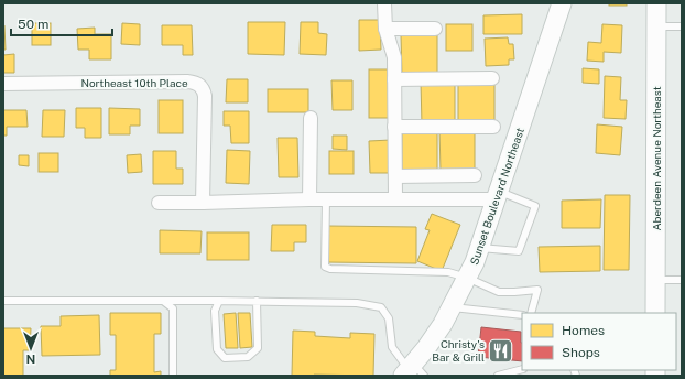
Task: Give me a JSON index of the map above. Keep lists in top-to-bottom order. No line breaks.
{"streets":{"main road":["Aberdeen Avenue Northeast","Sunset Boulevard Northeast"],"street":["Northeast 10th Place"]},"places":{"restaurant":["Christy's Bar & Grill"]},"legend":["Homes","Shops"],"scale_bar":"50 m","north":"bottom"}
